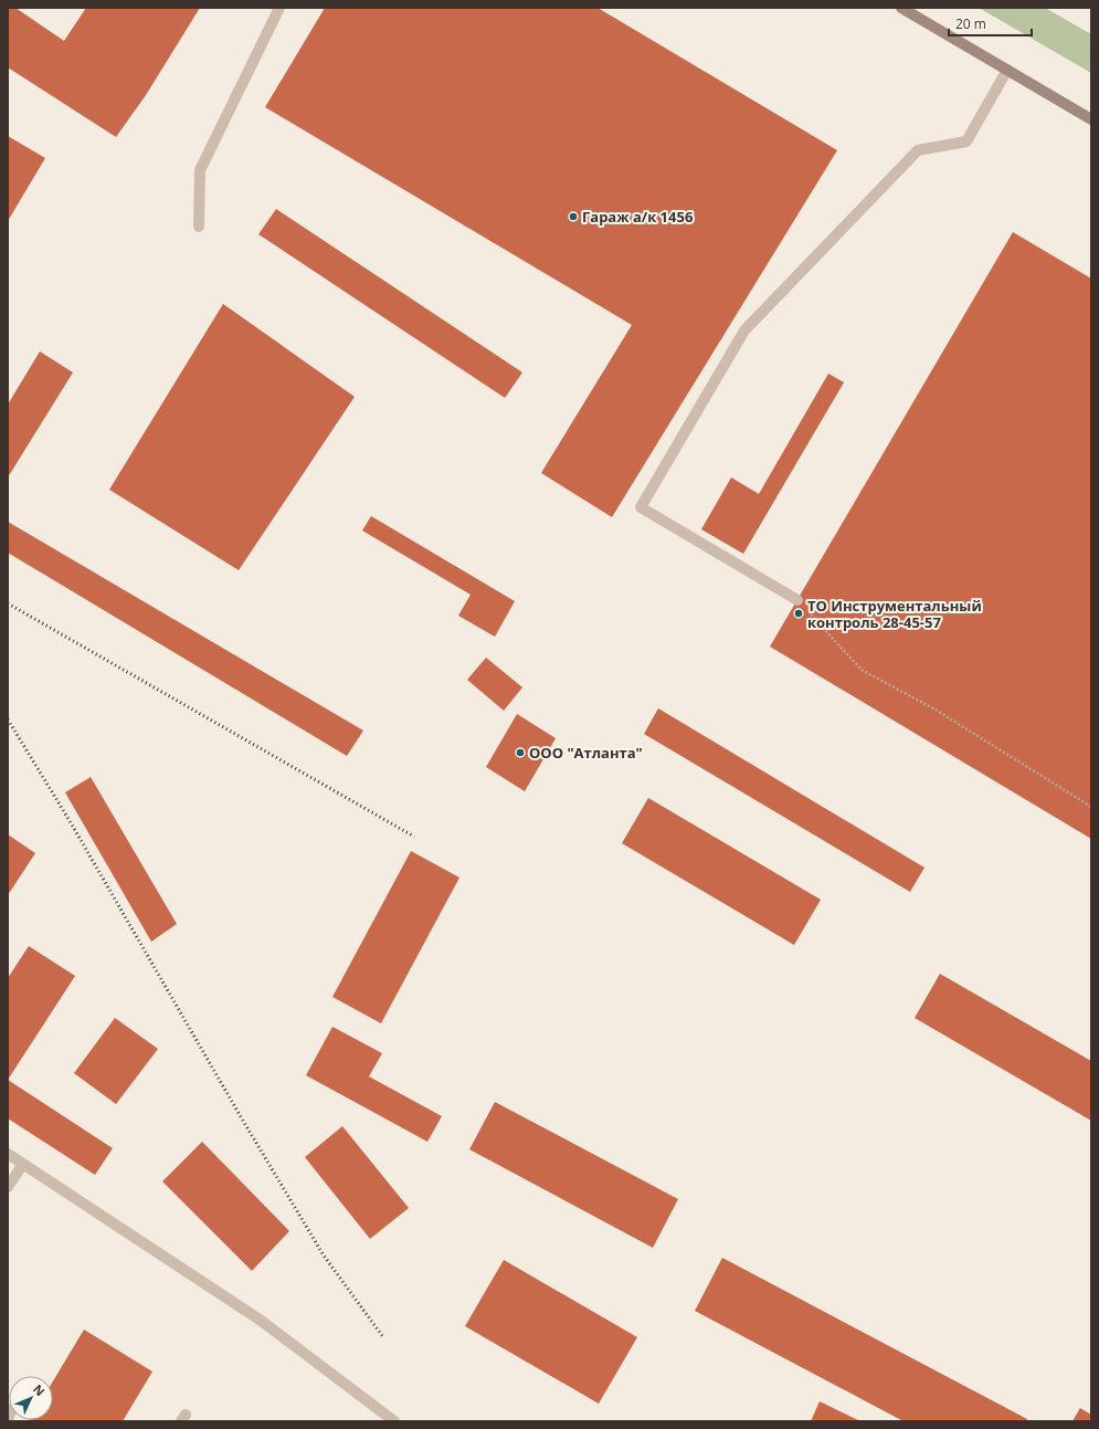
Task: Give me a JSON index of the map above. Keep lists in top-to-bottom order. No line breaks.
{"places":["Гараж а/к 1456","ТО Инструментальный контроль 28-45-57","ООО \"Атланта\""],"scale_bar":"20 m","north":"top right"}
